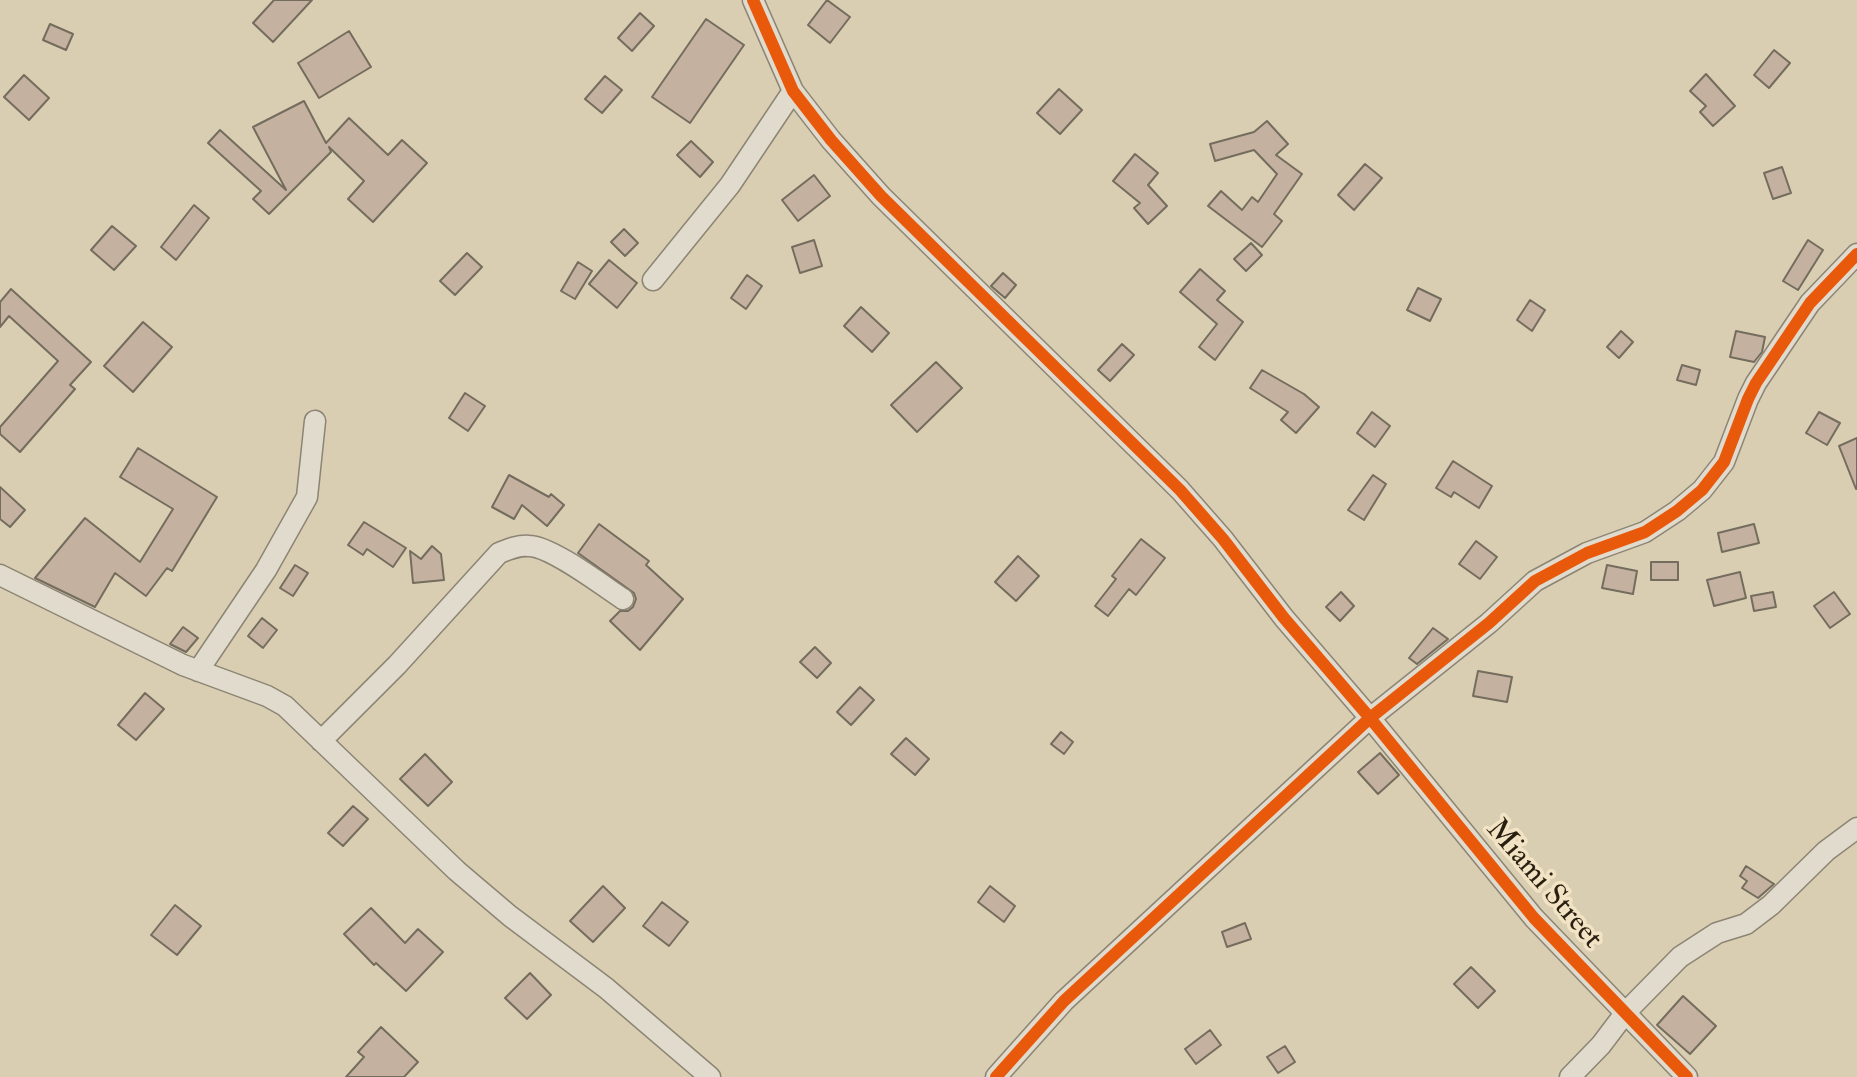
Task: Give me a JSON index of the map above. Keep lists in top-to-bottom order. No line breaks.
{"streets":{"street":["Miami Street"]}}
